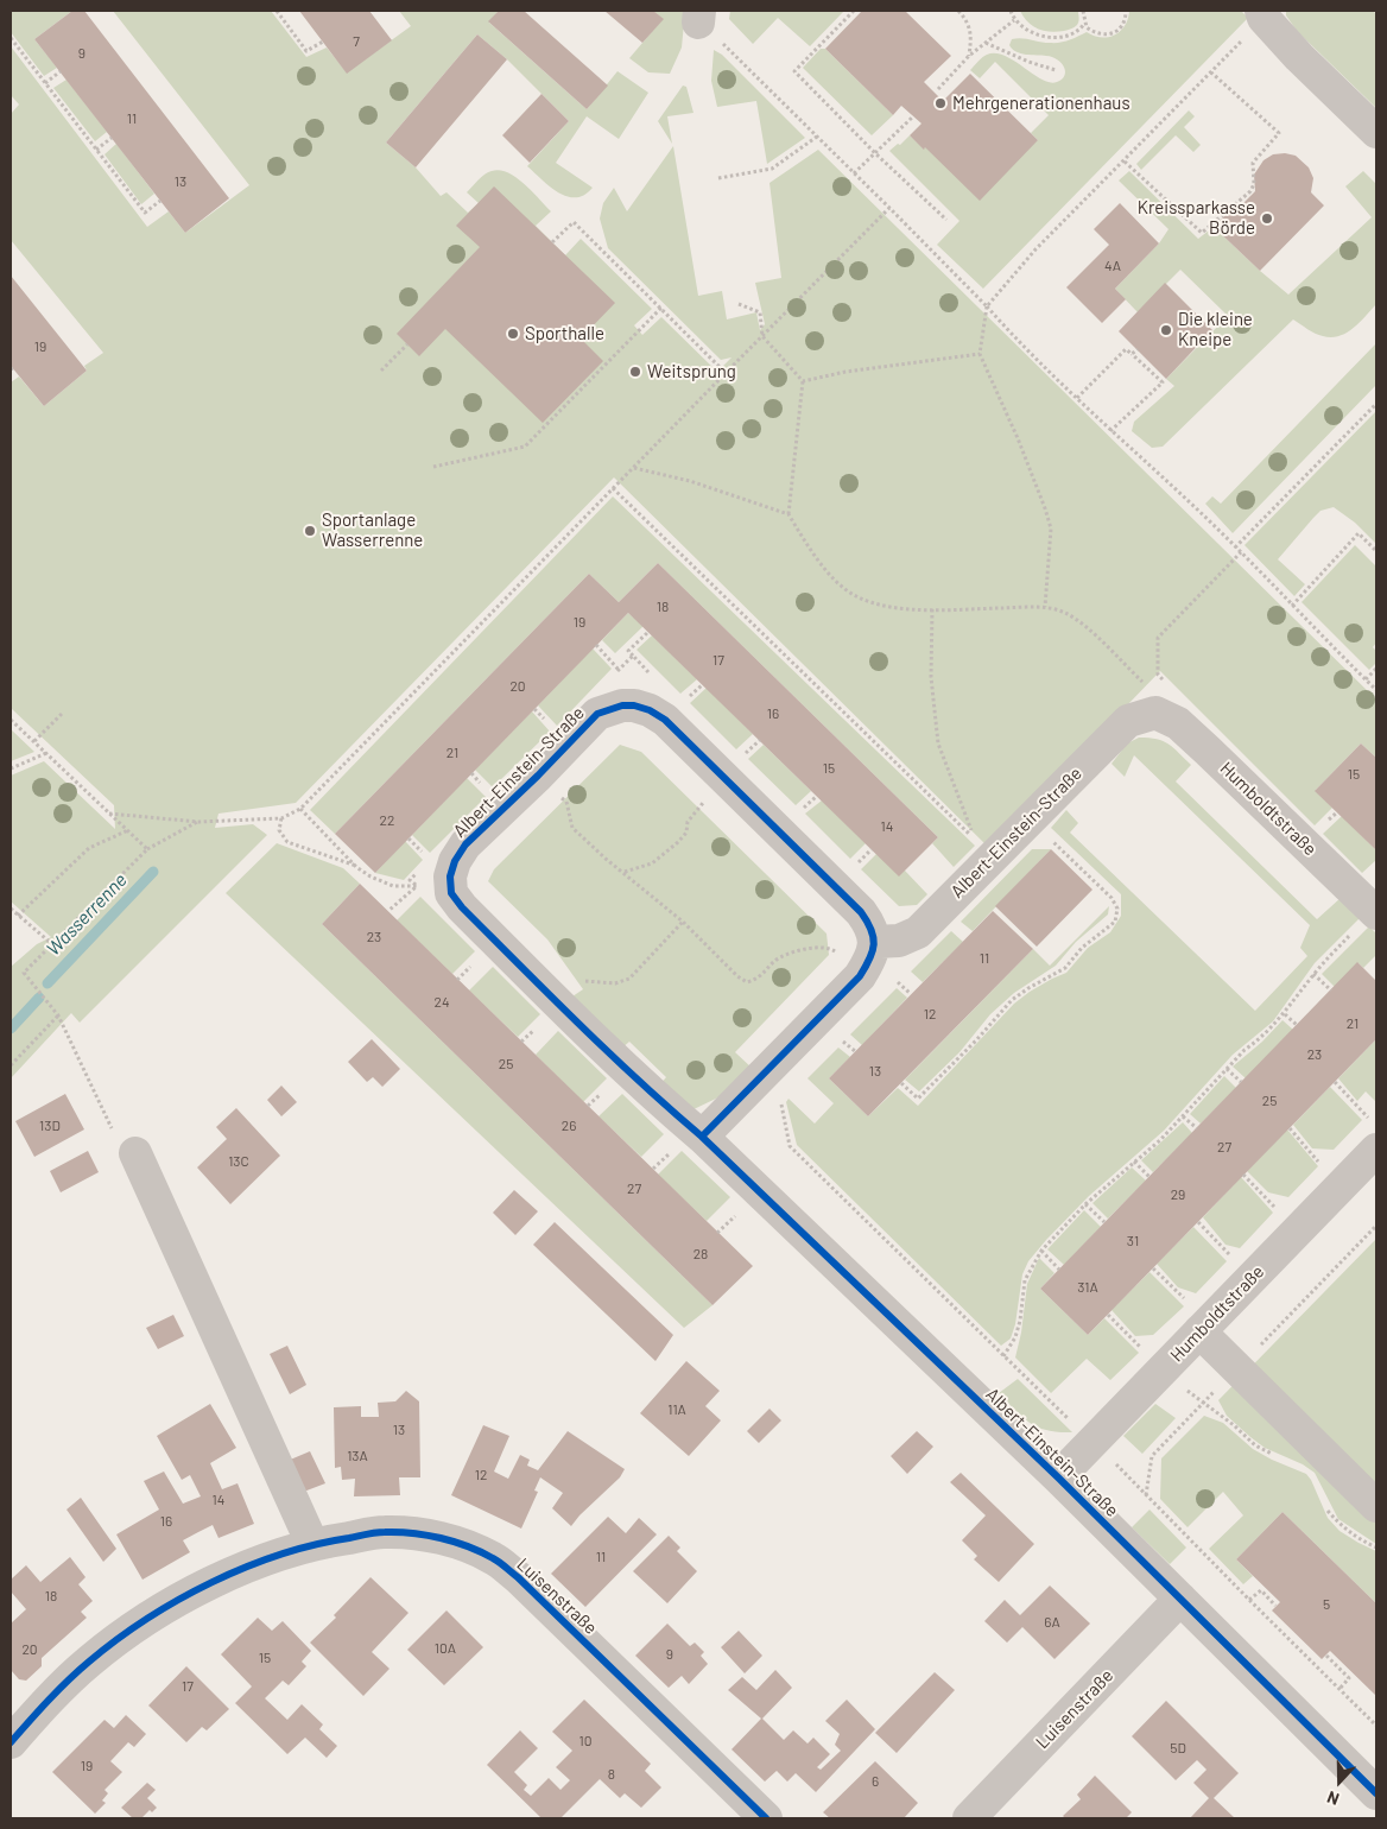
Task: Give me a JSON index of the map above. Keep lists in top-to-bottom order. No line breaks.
{"streets":{"street":["Albert-Einstein-Straße","Humboldtstraße","Luisenstraße"]},"crossings":[["Albert-Einstein-Straße","Humboldtstraße"],["Albert-Einstein-Straße","Luisenstraße"]],"water":["Wasserrenne"],"places":["Mehrgenerationenhaus","Kreissparkasse Börde","Die kleine Kneipe","Sporthalle","Weitsprung","Sportanlage Wasserrenne"],"house_numbers":["7","9","11","13","4A","19","18","19","17","20","16","21","15","15","22","14","23","11","24","12","21","23","25","13","25","13D","26","27","13C","27","29","31","28","31A","11A","13","13A","12","14","16","11","18","5","6A","10A","20","9","15","17","10","5D","19","8","6"],"north":"bottom"}
